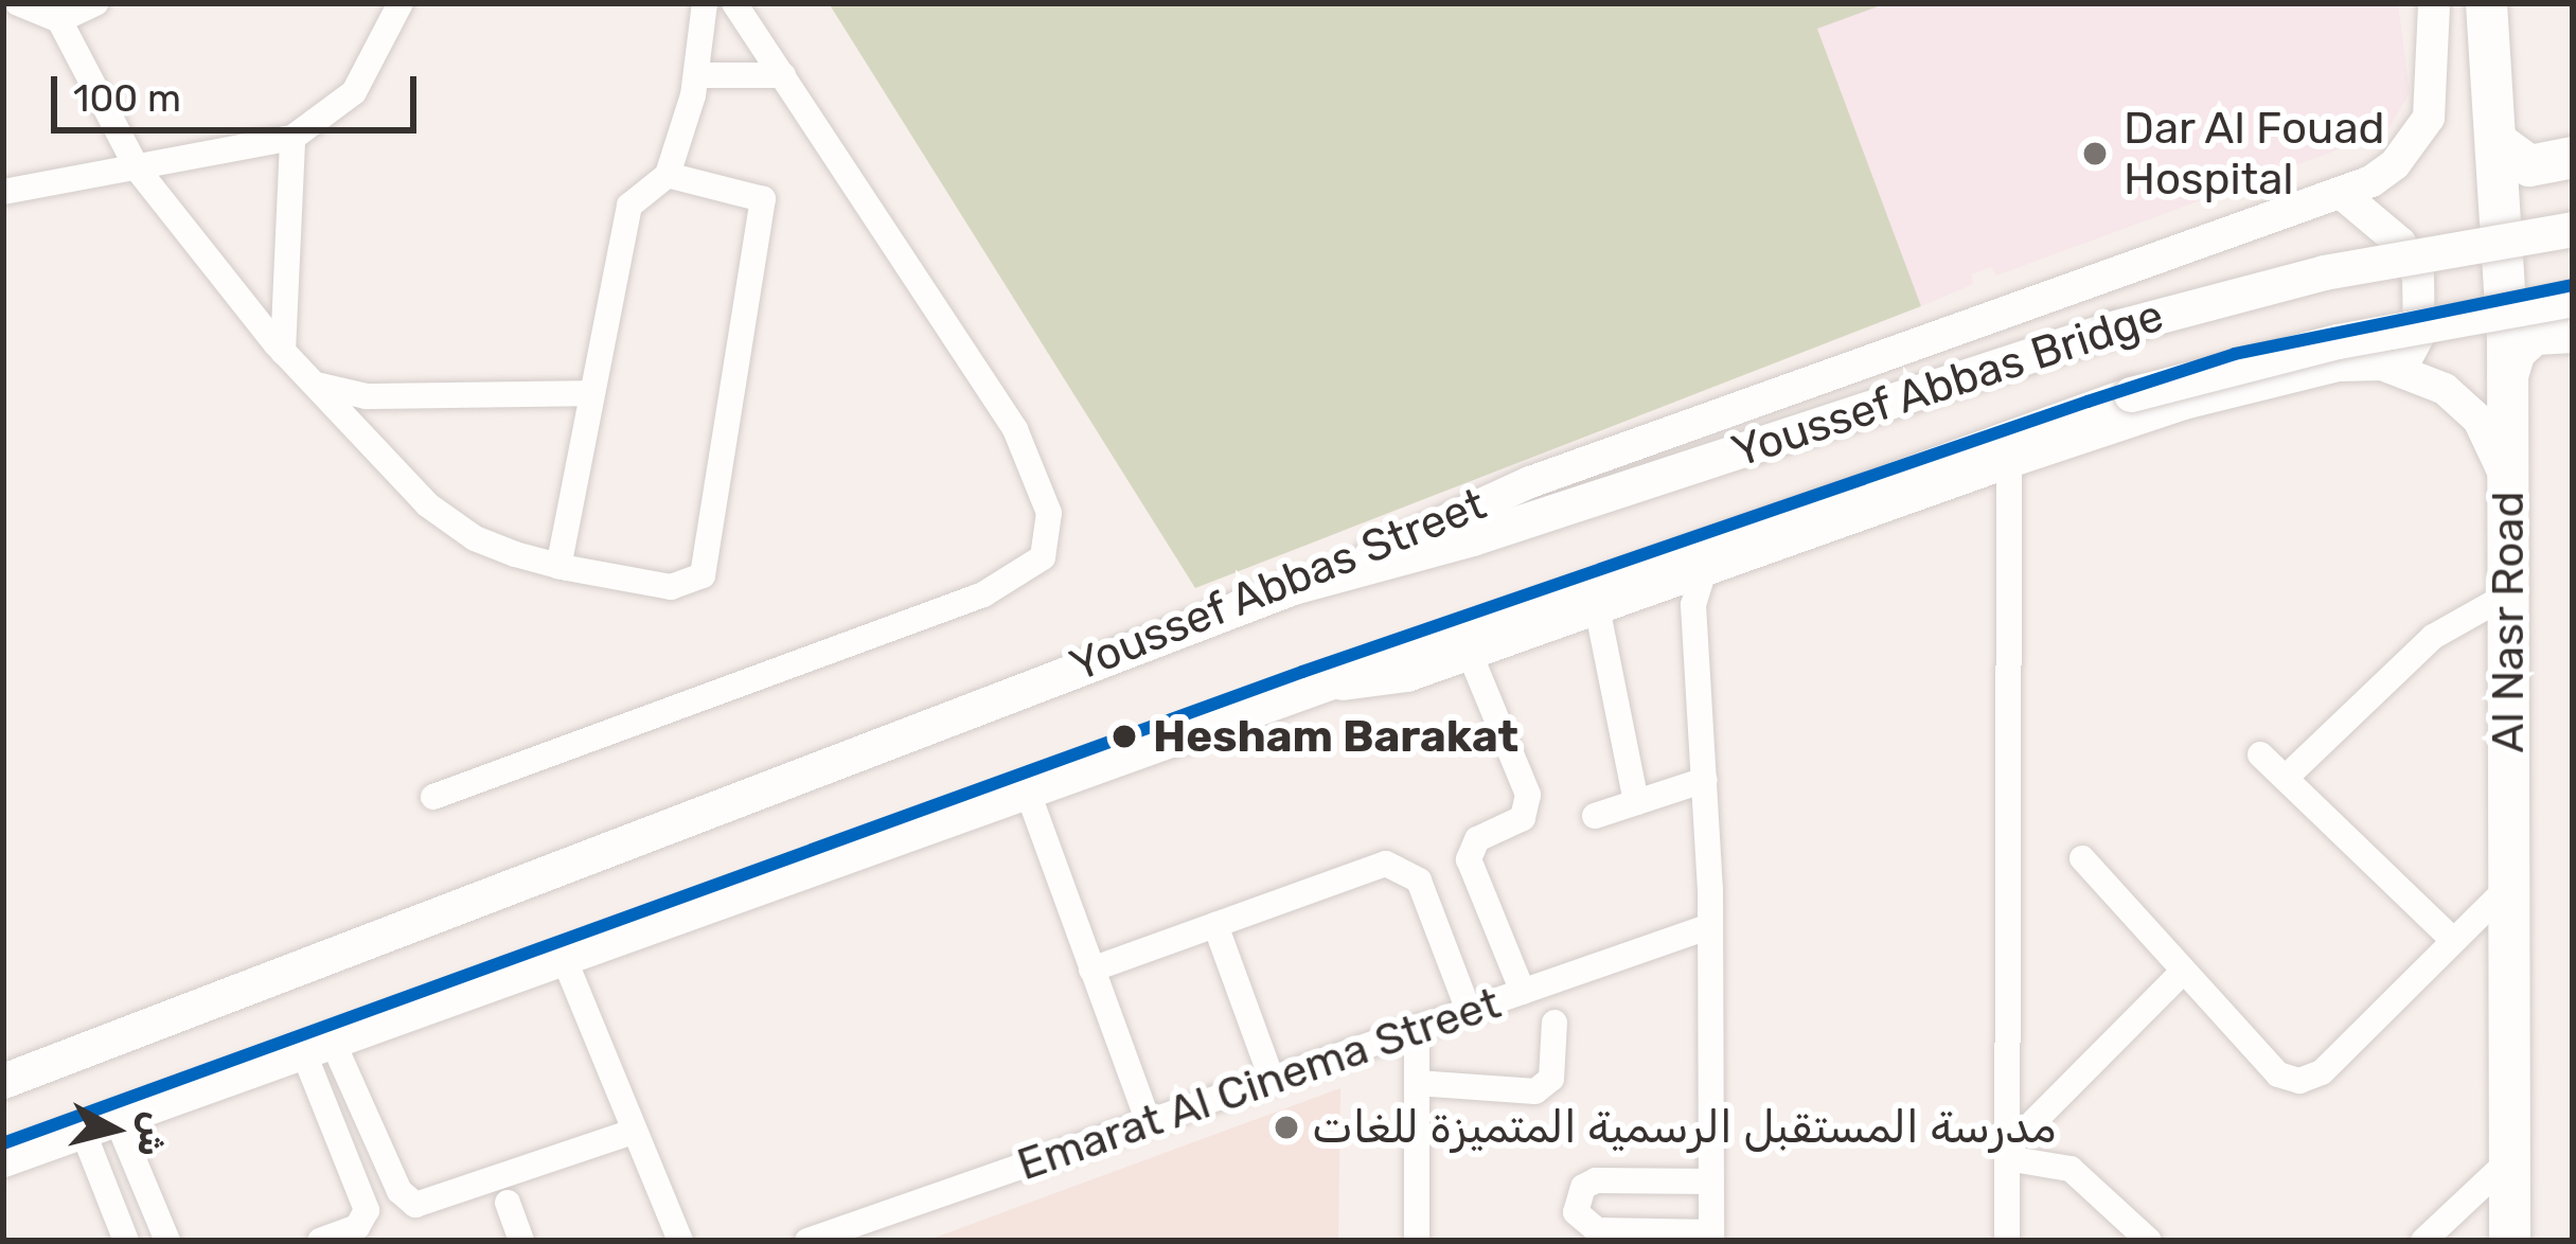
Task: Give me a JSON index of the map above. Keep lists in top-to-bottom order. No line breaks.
{"streets":{"highway":["Al Nasr Road"],"main road":["Youssef Abbas Bridge","Youssef Abbas Street"],"street":["Emarat Al Cinema Street"]},"crossings":[["Youssef Abbas Bridge","Youssef Abbas Street"]],"places":["Dar Al Fouad Hospital","Hesham Barakat","مدرسة المستقبل الرسمية المتميزة للغات"],"scale_bar":"100 m","north":"right"}
